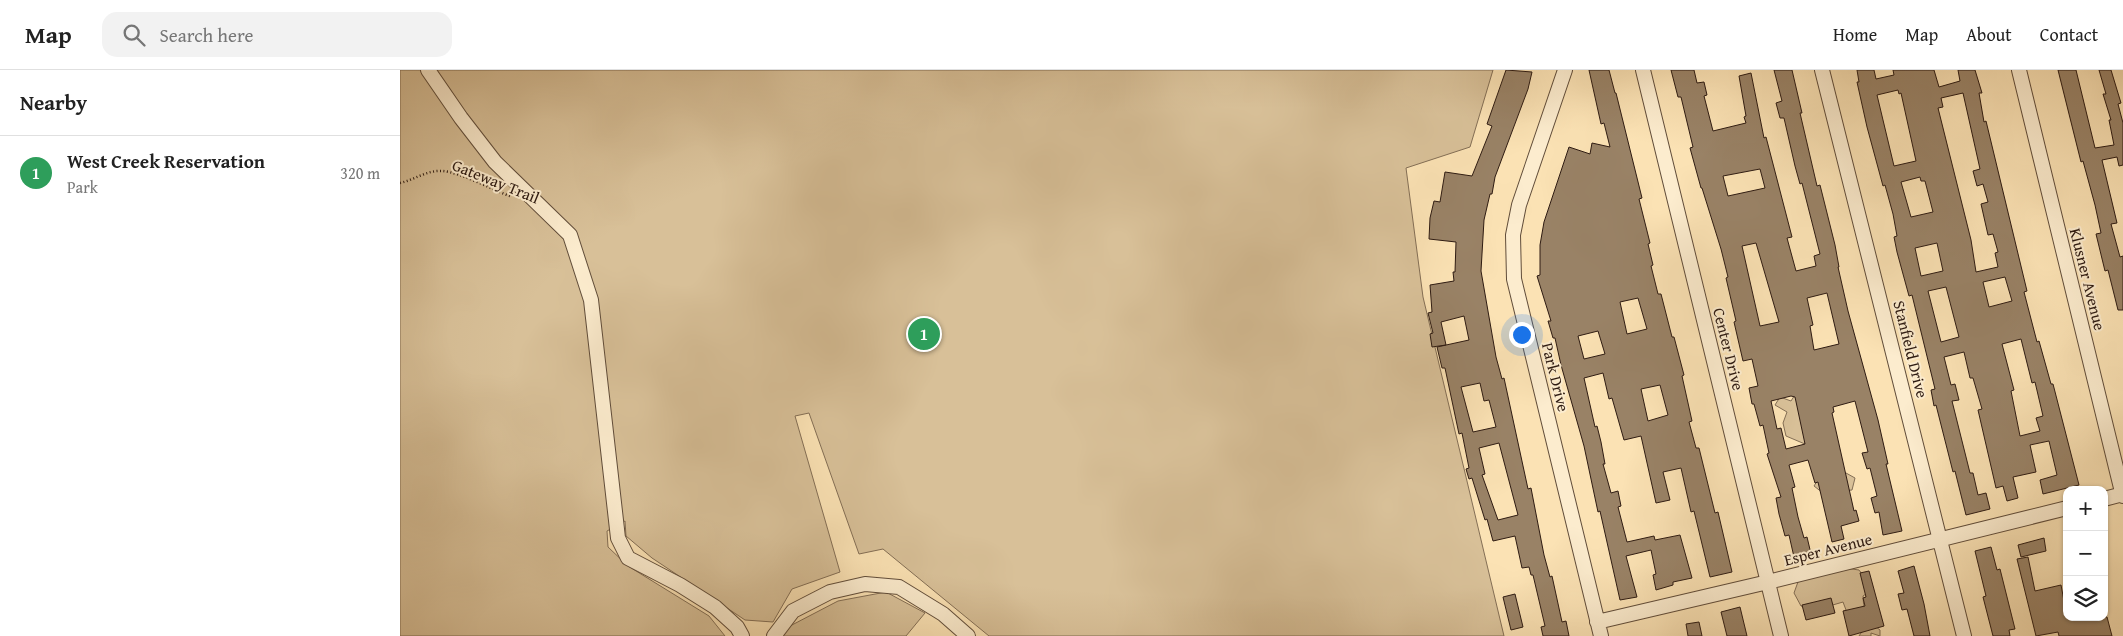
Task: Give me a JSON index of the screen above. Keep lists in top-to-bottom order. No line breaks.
{"streets":{"street":["Klusner Avenue","Center Drive","Stanfield Drive","Park Drive","Esper Avenue"],"path":["Gateway Trail"]},"crossings":[["Center Drive","Esper Avenue"],["Stanfield Drive","Esper Avenue"],["Park Drive","Esper Avenue"]],"page":{"header":"Map","search":"Search here","nav":["Home","Map","About","Contact"],"heading":"Nearby","list":[{"mark":"1","name":"West Creek Reservation","note":"Park","value":"320 m"}],"pins":"1","map_buttons":["+","−"]}}
